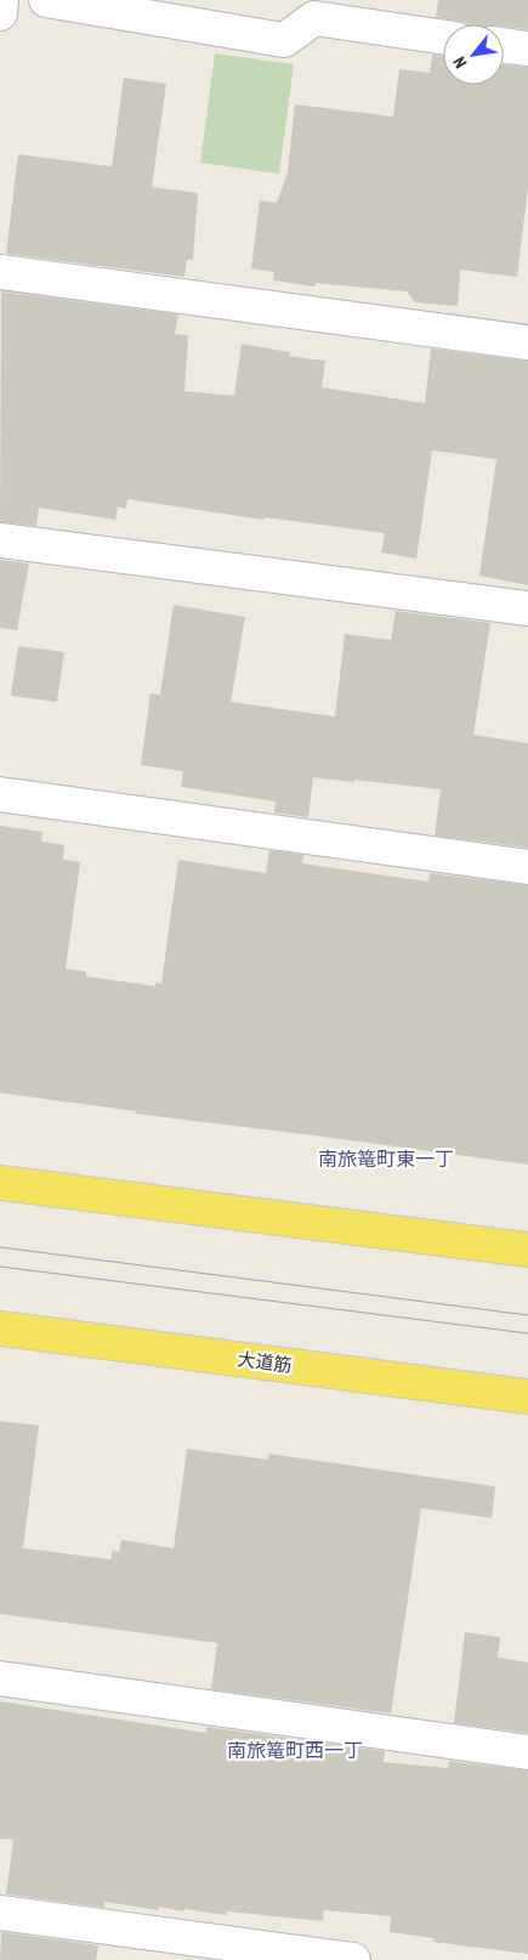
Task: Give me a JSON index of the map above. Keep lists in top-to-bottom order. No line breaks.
{"streets":{"main road":["大道筋"]},"districts":["南旅篭町東一丁","南旅篭町西一丁"],"north":"bottom left"}
